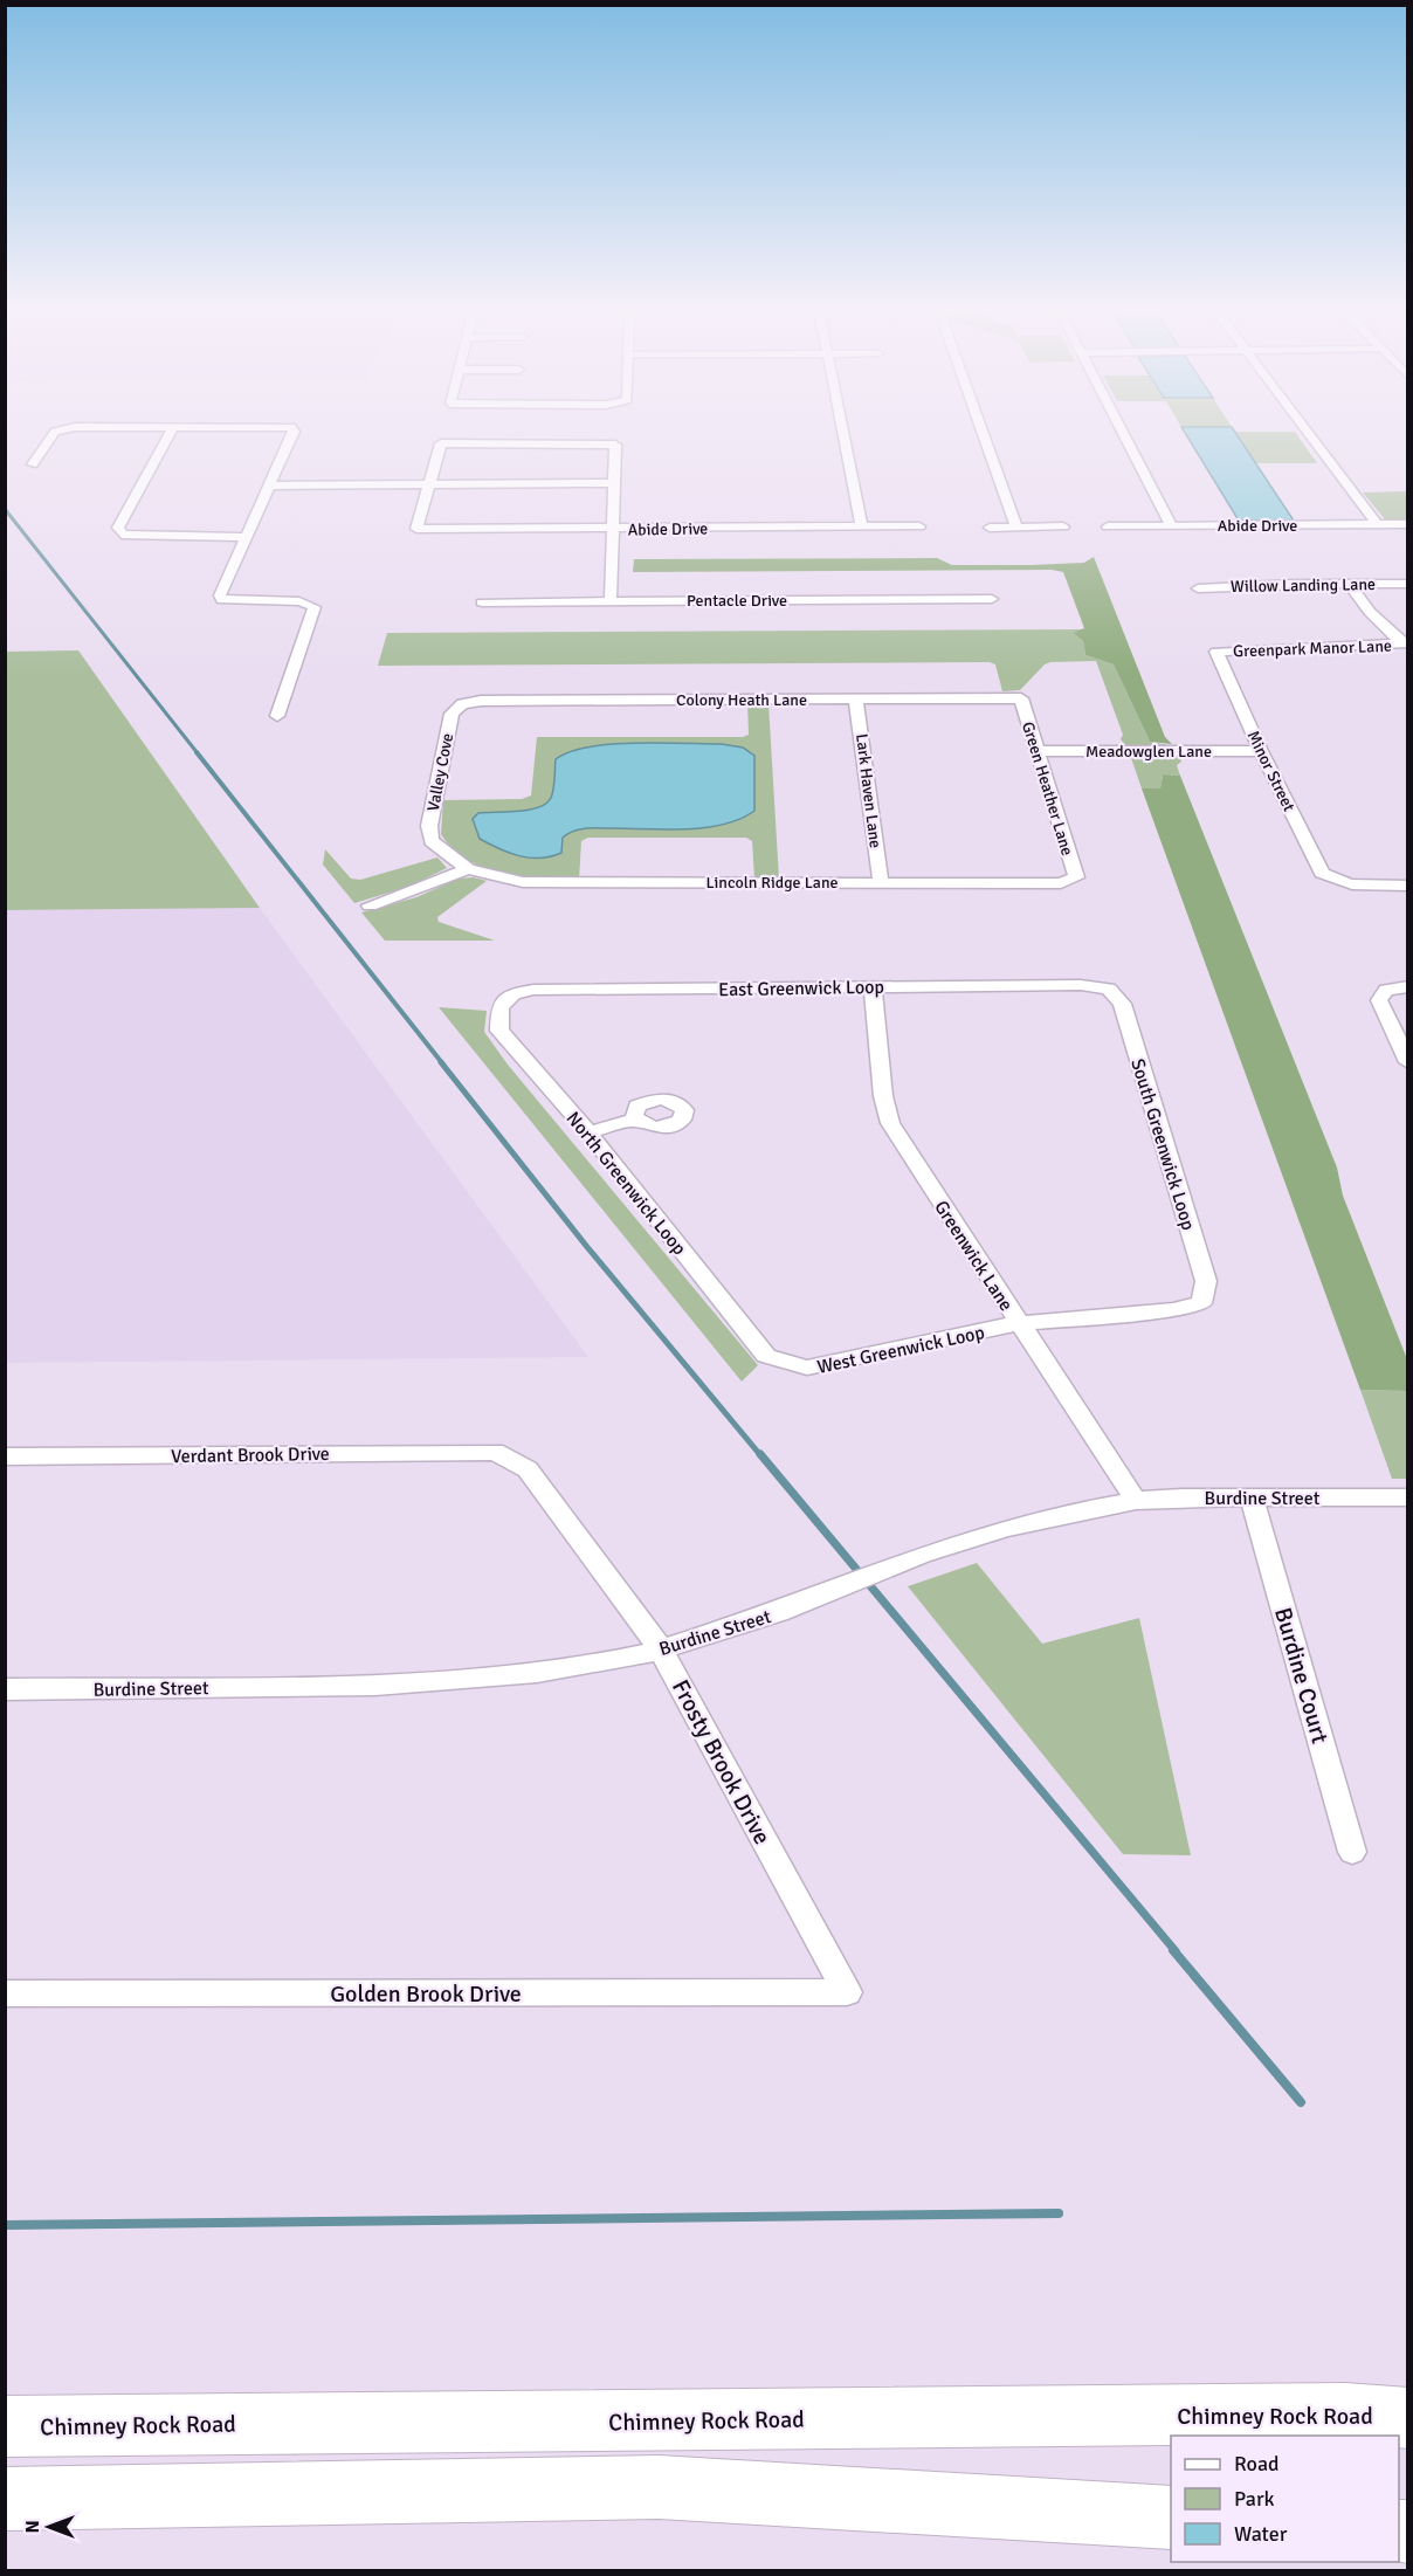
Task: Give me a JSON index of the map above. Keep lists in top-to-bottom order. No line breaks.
{"streets":{"highway":["Chimney Rock Road"],"street":["Abide Drive","Willow Landing Lane","Pentacle Drive","Greenpark Manor Lane","Colony Heath Lane","Meadowglen Lane","Minor Street","Valley Cove","Green Heather Lane","Lark Haven Lane","Lincoln Ridge Lane","East Greenwick Loop","South Greenwick Loop","North Greenwick Loop","Greenwick Lane","West Greenwick Loop","Verdant Brook Drive","Burdine Street","Burdine Court","Frosty Brook Drive","Golden Brook Drive"]},"crossings":[["Greenpark Manor Lane","Minor Street"],["Colony Heath Lane","Valley Cove"],["Colony Heath Lane","Green Heather Lane"],["Colony Heath Lane","Lark Haven Lane"],["Meadowglen Lane","Minor Street"],["Meadowglen Lane","Green Heather Lane"],["Valley Cove","Lincoln Ridge Lane"],["Green Heather Lane","Lincoln Ridge Lane"],["Lark Haven Lane","Lincoln Ridge Lane"],["East Greenwick Loop","South Greenwick Loop"],["East Greenwick Loop","North Greenwick Loop"],["East Greenwick Loop","Greenwick Lane"],["South Greenwick Loop","West Greenwick Loop"],["North Greenwick Loop","West Greenwick Loop"],["Greenwick Lane","West Greenwick Loop"],["Greenwick Lane","Burdine Street"],["Verdant Brook Drive","Frosty Brook Drive"],["Burdine Street","Burdine Court"],["Burdine Street","Frosty Brook Drive"],["Frosty Brook Drive","Golden Brook Drive"]],"legend":["Road","Park","Water"],"north":"left"}
